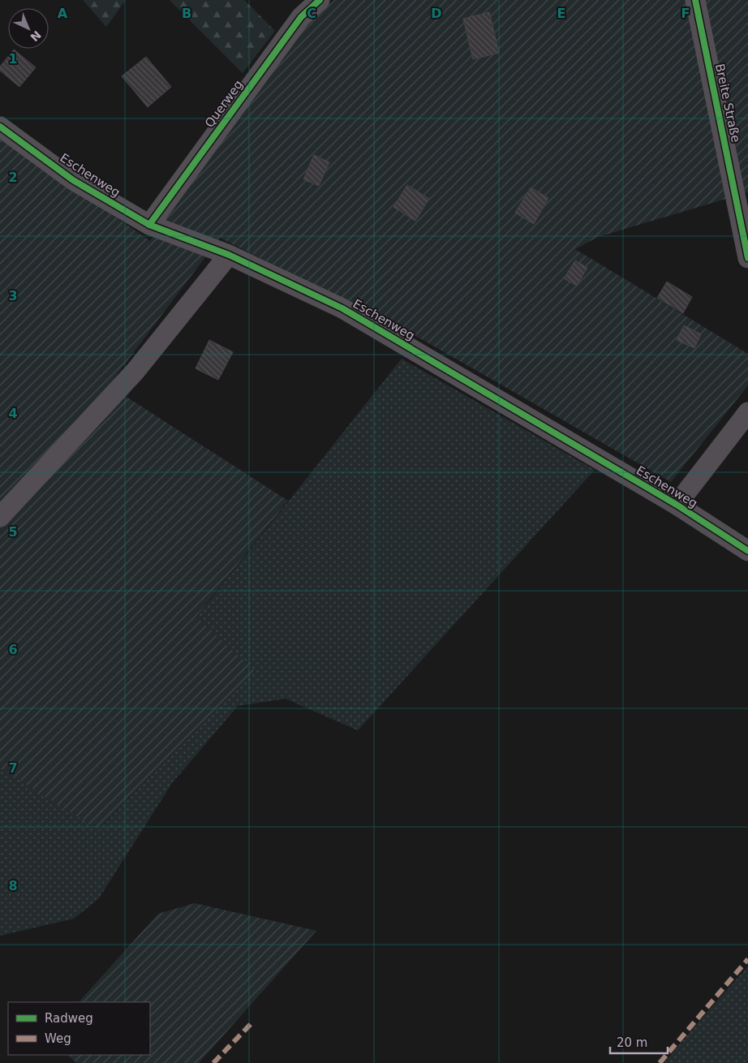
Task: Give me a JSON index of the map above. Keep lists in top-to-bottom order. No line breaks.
{"streets":{"street":["Breite Straße","Querweg","Eschenweg"]},"crossings":[["Querweg","Eschenweg"]],"legend":["Radweg","Weg"],"scale_bar":"20 m","north":"bottom right","grid":{"columns":["A","B","C","D","E","F"],"rows":["1","2","3","4","5","6","7","8"]}}
